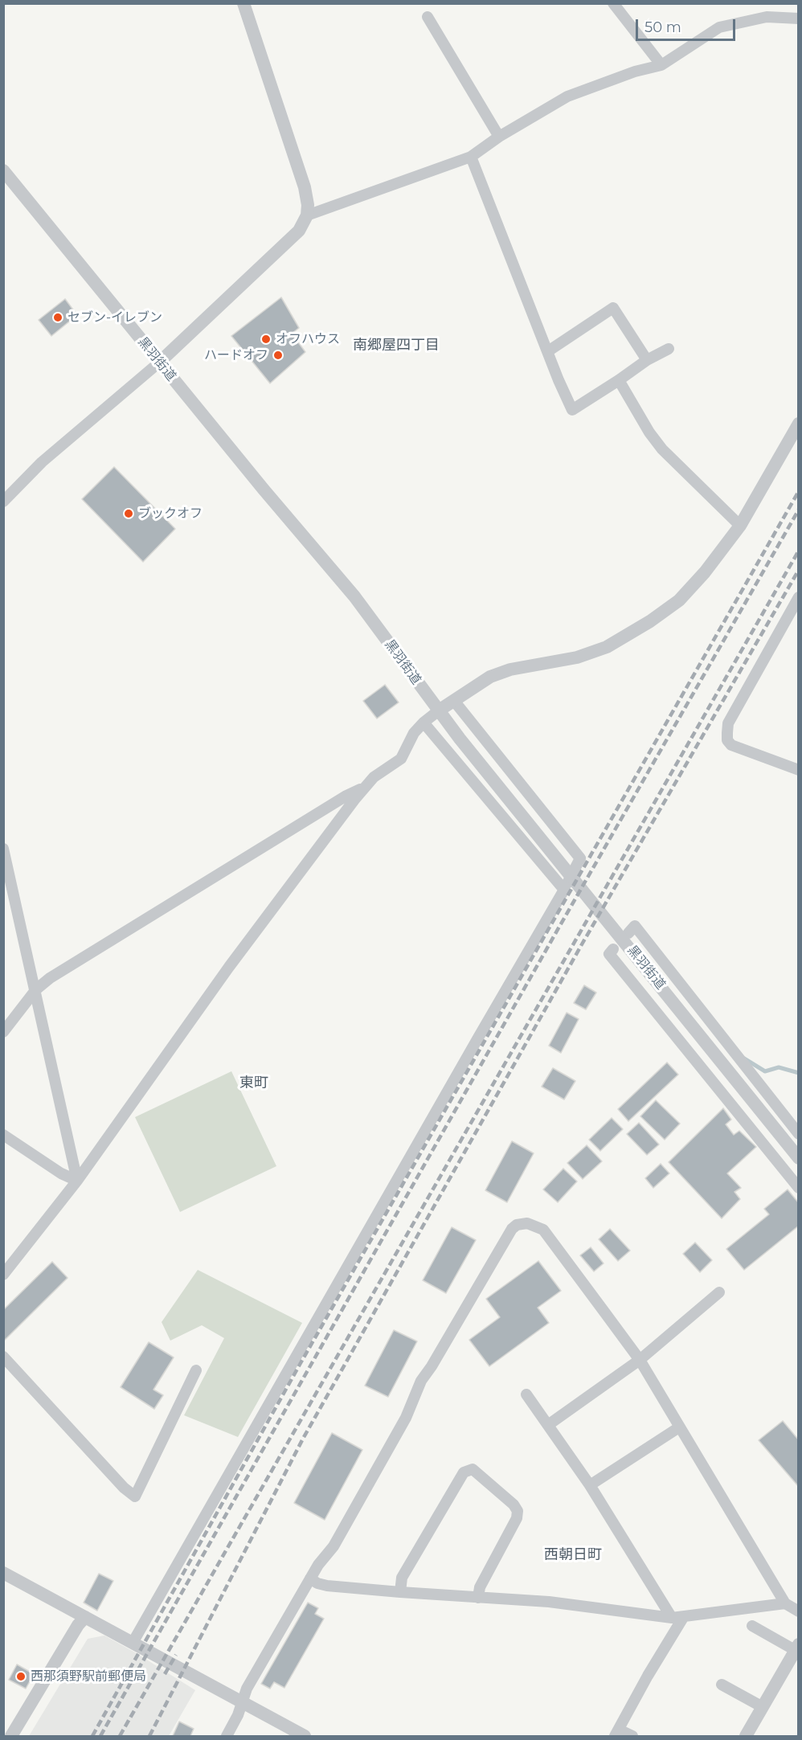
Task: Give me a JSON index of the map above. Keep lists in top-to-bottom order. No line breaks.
{"streets":{"street":["黒羽街道"]},"districts":["南郷屋四丁目","東町","西朝日町"],"places":["セブン-イレブン","オフハウス","ハードオフ","ブックオフ","西那須野駅前郵便局"],"scale_bar":"50 m"}
